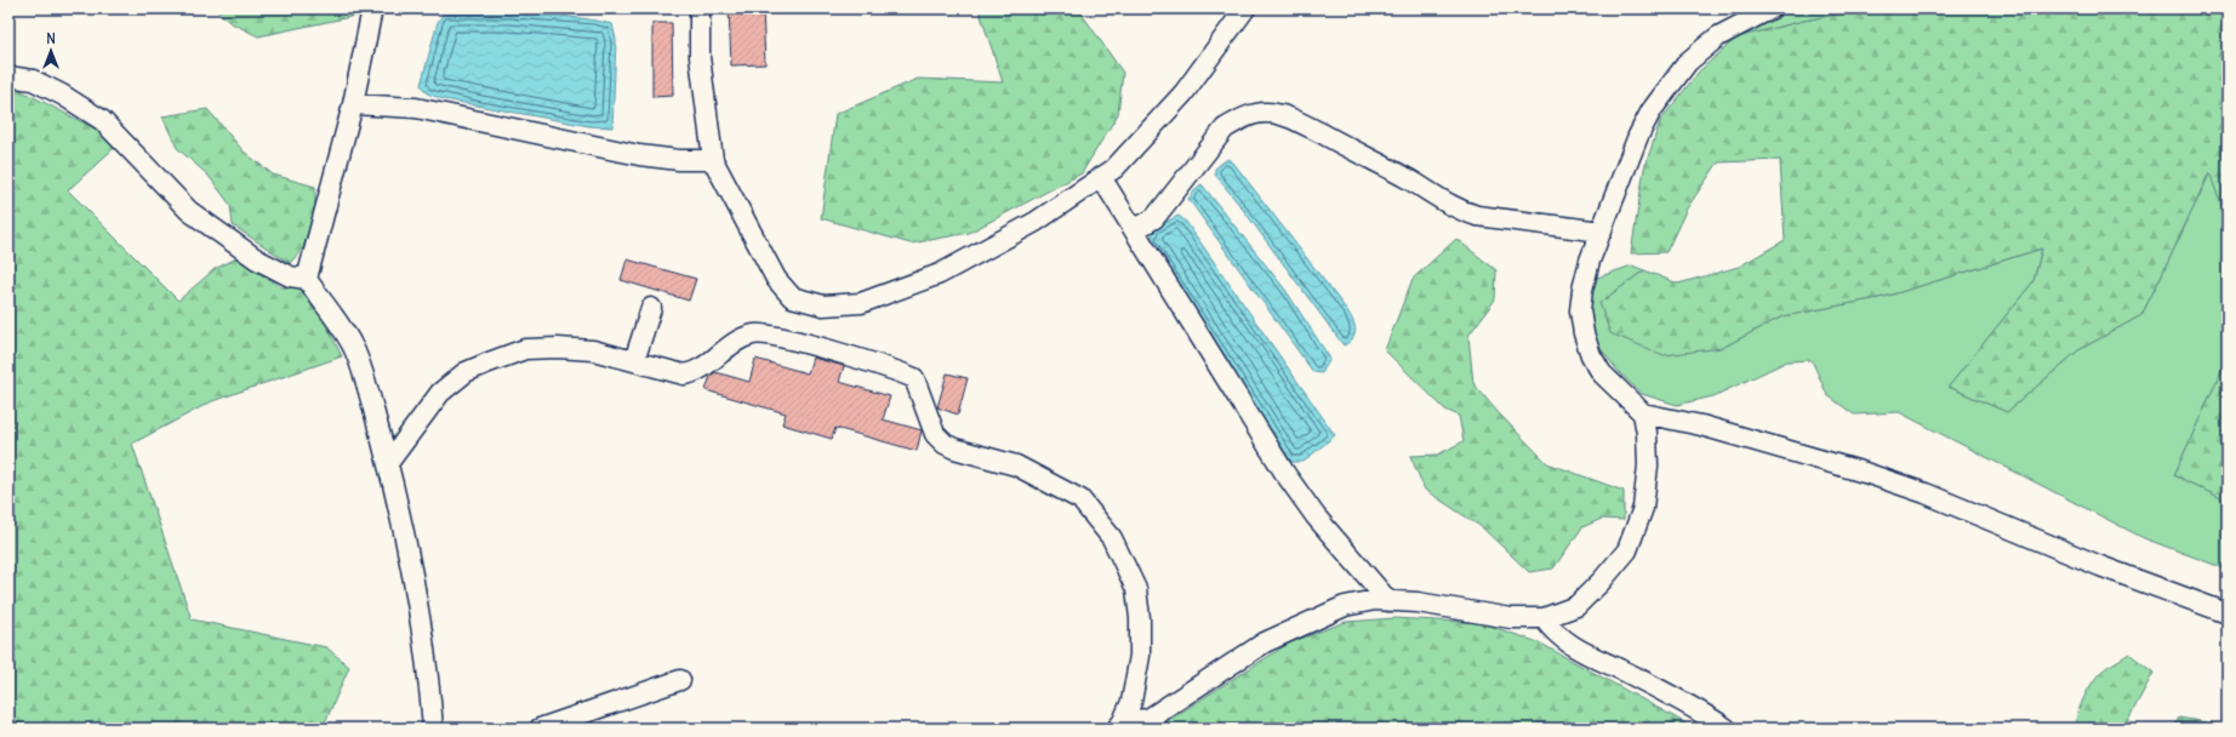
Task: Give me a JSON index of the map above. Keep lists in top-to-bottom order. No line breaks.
{"north":"top"}
